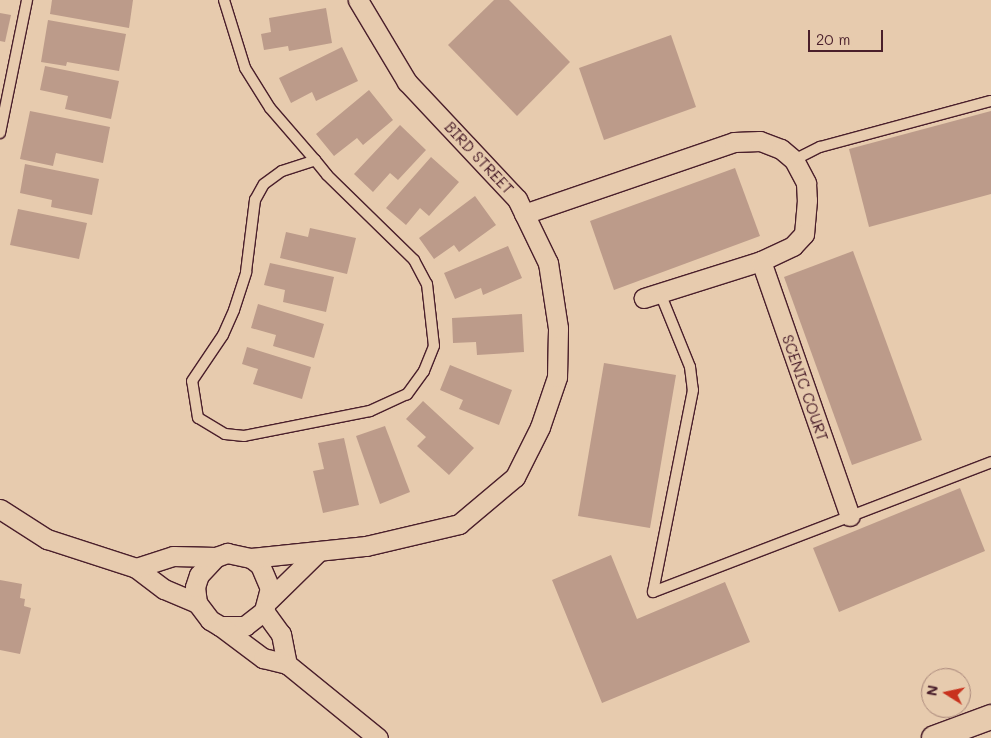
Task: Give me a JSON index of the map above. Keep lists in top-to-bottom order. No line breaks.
{"streets":{"street":["BIRD STREET","SCENIC COURT"]},"scale_bar":"20 m","north":"left"}
